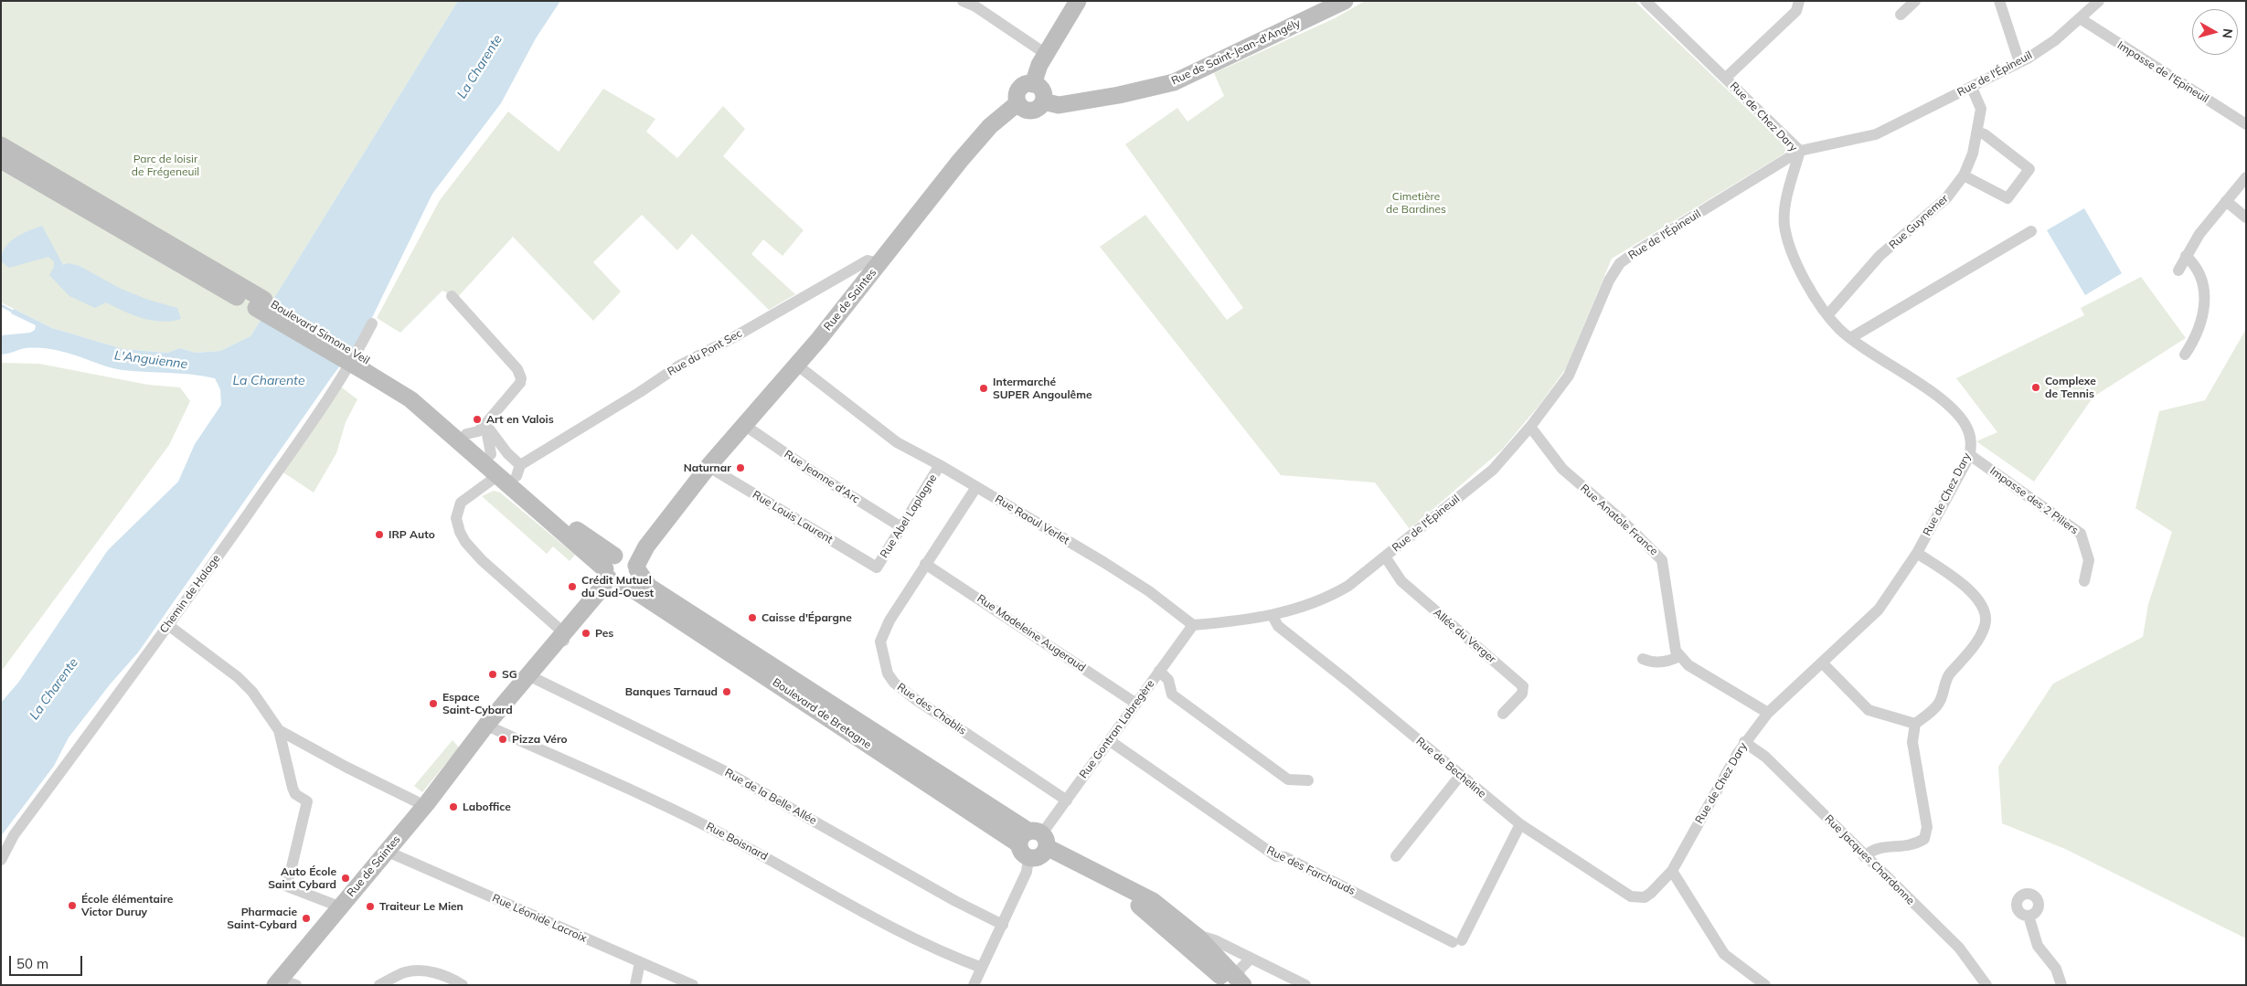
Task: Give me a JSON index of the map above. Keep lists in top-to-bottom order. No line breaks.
{"streets":{"main road":["Rue de Saint-Jean-d'Angély","Rue de Saintes","Boulevard Simone Veil","Boulevard de Bretagne"],"street":["Impasse de l'Epineuil","Rue de l'Épineuil","Rue de Chez Dary","Rue Guynemer","Rue du Pont Sec","Rue Jeanne d'Arc","Impasse des 2 Piliers","Rue Abel Laplagne","Rue Louis Laurent","Rue Raoul Verlet","Rue Anatole France","Chemin de Halage","Rue Madeleine Augeraud","Allée du Verger","Rue des Chablis","Rue Gontran Labregère","Rue de Becheline","Rue de la Belle Allée","Rue Boisnard","Rue Jacques Chardonne","Rue des Farchauds","Rue Léonide Lacroix"]},"crossings":[["Rue de Saint-Jean-d'Angély","Rue de Saintes"],["Impasse de l'Epineuil","Rue de l'Épineuil"],["Rue de l'Épineuil","Rue de Chez Dary"],["Rue de l'Épineuil","Rue Guynemer"],["Rue de l'Épineuil","Rue Anatole France"],["Rue de l'Épineuil","Allée du Verger"],["Rue de l'Épineuil","Rue de Becheline"],["Rue de Chez Dary","Rue Guynemer"],["Rue de Chez Dary","Impasse des 2 Piliers"],["Rue de Chez Dary","Rue de Becheline"],["Rue de Chez Dary","Rue Jacques Chardonne"],["Rue de Saintes","Boulevard Simone Veil"],["Rue de Saintes","Rue du Pont Sec"],["Rue de Saintes","Rue Jeanne d'Arc"],["Rue de Saintes","Rue Louis Laurent"],["Rue de Saintes","Rue Raoul Verlet"],["Rue de Saintes","Boulevard de Bretagne"],["Rue de Saintes","Rue de la Belle Allée"],["Rue de Saintes","Rue Boisnard"],["Rue de Saintes","Rue Léonide Lacroix"],["Boulevard Simone Veil","Rue du Pont Sec"],["Boulevard Simone Veil","Boulevard de Bretagne"],["Rue Jeanne d'Arc","Rue Abel Laplagne"],["Rue Abel Laplagne","Rue Louis Laurent"],["Rue Abel Laplagne","Rue Raoul Verlet"],["Rue Raoul Verlet","Rue des Chablis"],["Rue Raoul Verlet","Rue Gontran Labregère"],["Rue Madeleine Augeraud","Rue des Chablis"],["Rue Madeleine Augeraud","Rue Gontran Labregère"],["Rue des Chablis","Rue Gontran Labregère"],["Boulevard de Bretagne","Rue Gontran Labregère"],["Rue Gontran Labregère","Rue de la Belle Allée"],["Rue Gontran Labregère","Rue Boisnard"],["Rue Gontran Labregère","Rue des Farchauds"],["Rue de Becheline","Rue des Farchauds"]],"water":["La Charente","L'Anguienne"],"parks":["Parc de loisir de Frégeneuil","Cimetière de Bardines"],"places":["Complexe de Tennis","Intermarché SUPER Angoulême","Art en Valois","Naturnar","IRP Auto","Crédit Mutuel du Sud-Ouest","Caisse d'Épargne","Pes","SG","Banques Tarnaud","Espace Saint-Cybard","Pizza Véro","Laboffice","Auto École Saint Cybard","École élémentaire Victor Duruy","Traiteur Le Mien","Pharmacie Saint-Cybard"],"scale_bar":"50 m","north":"right"}
